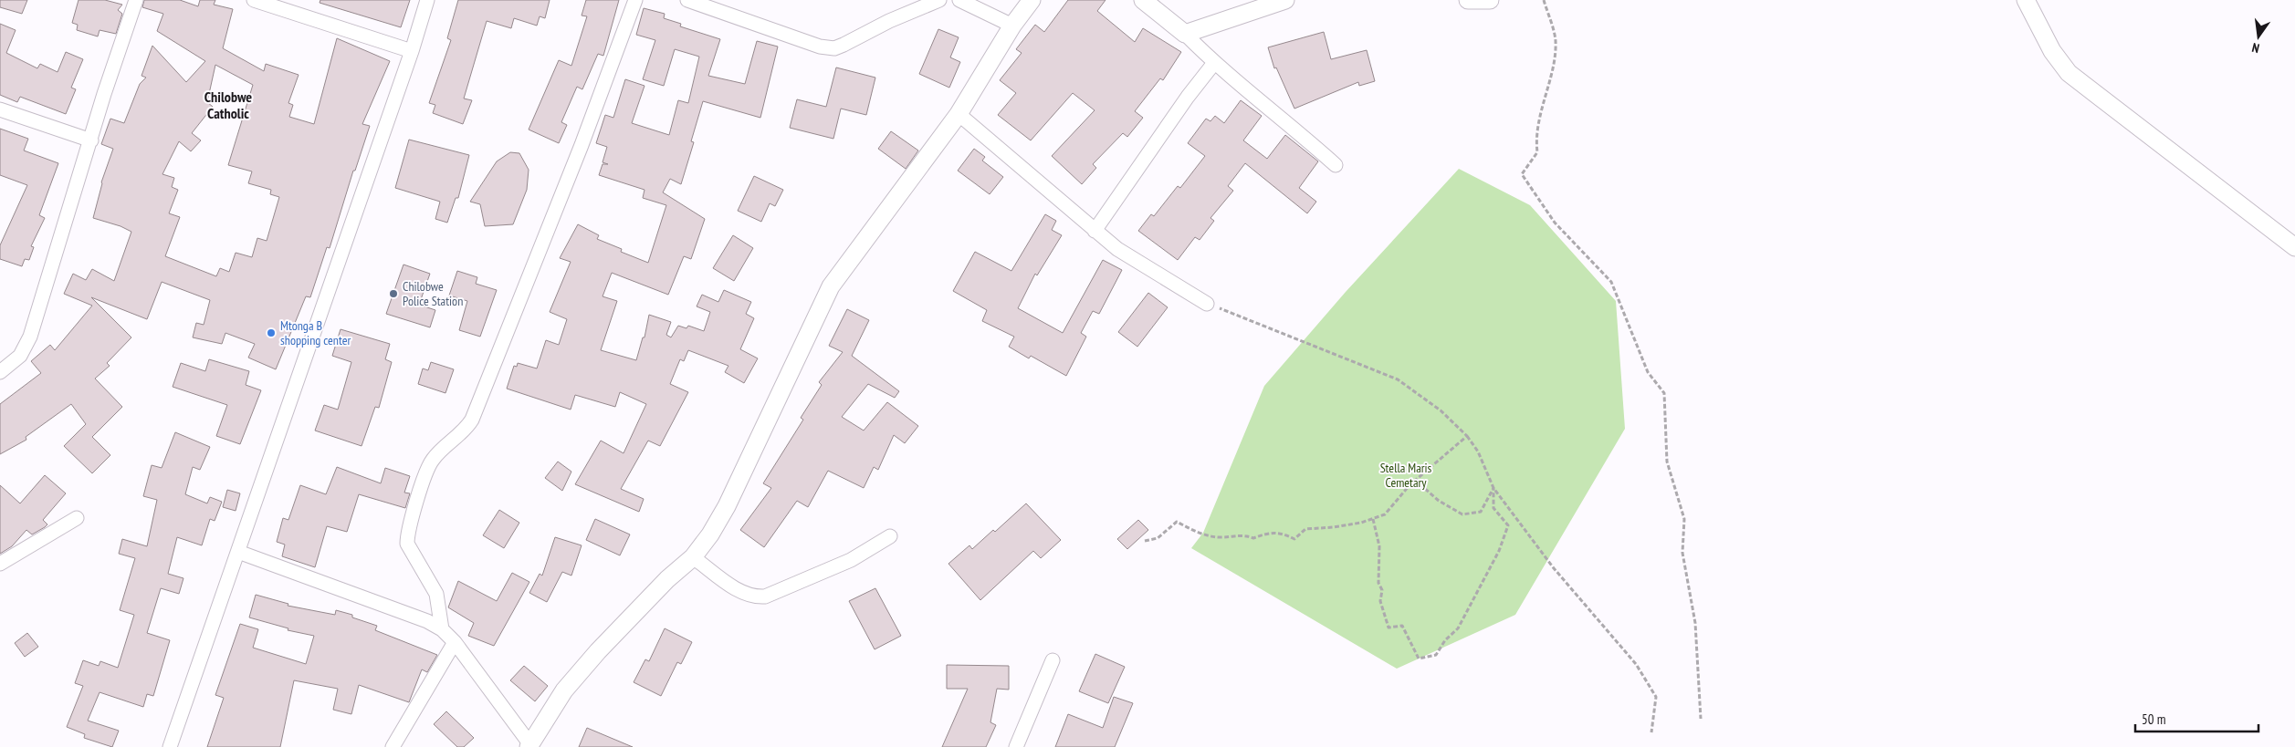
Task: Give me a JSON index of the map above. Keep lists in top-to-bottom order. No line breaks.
{"districts":["Chilobwe Catholic"],"parks":["Stella Maris Cemetary"],"places":["Chilobwe Police Station","Mtonga B shopping center"],"scale_bar":"50 m","north":"bottom"}
